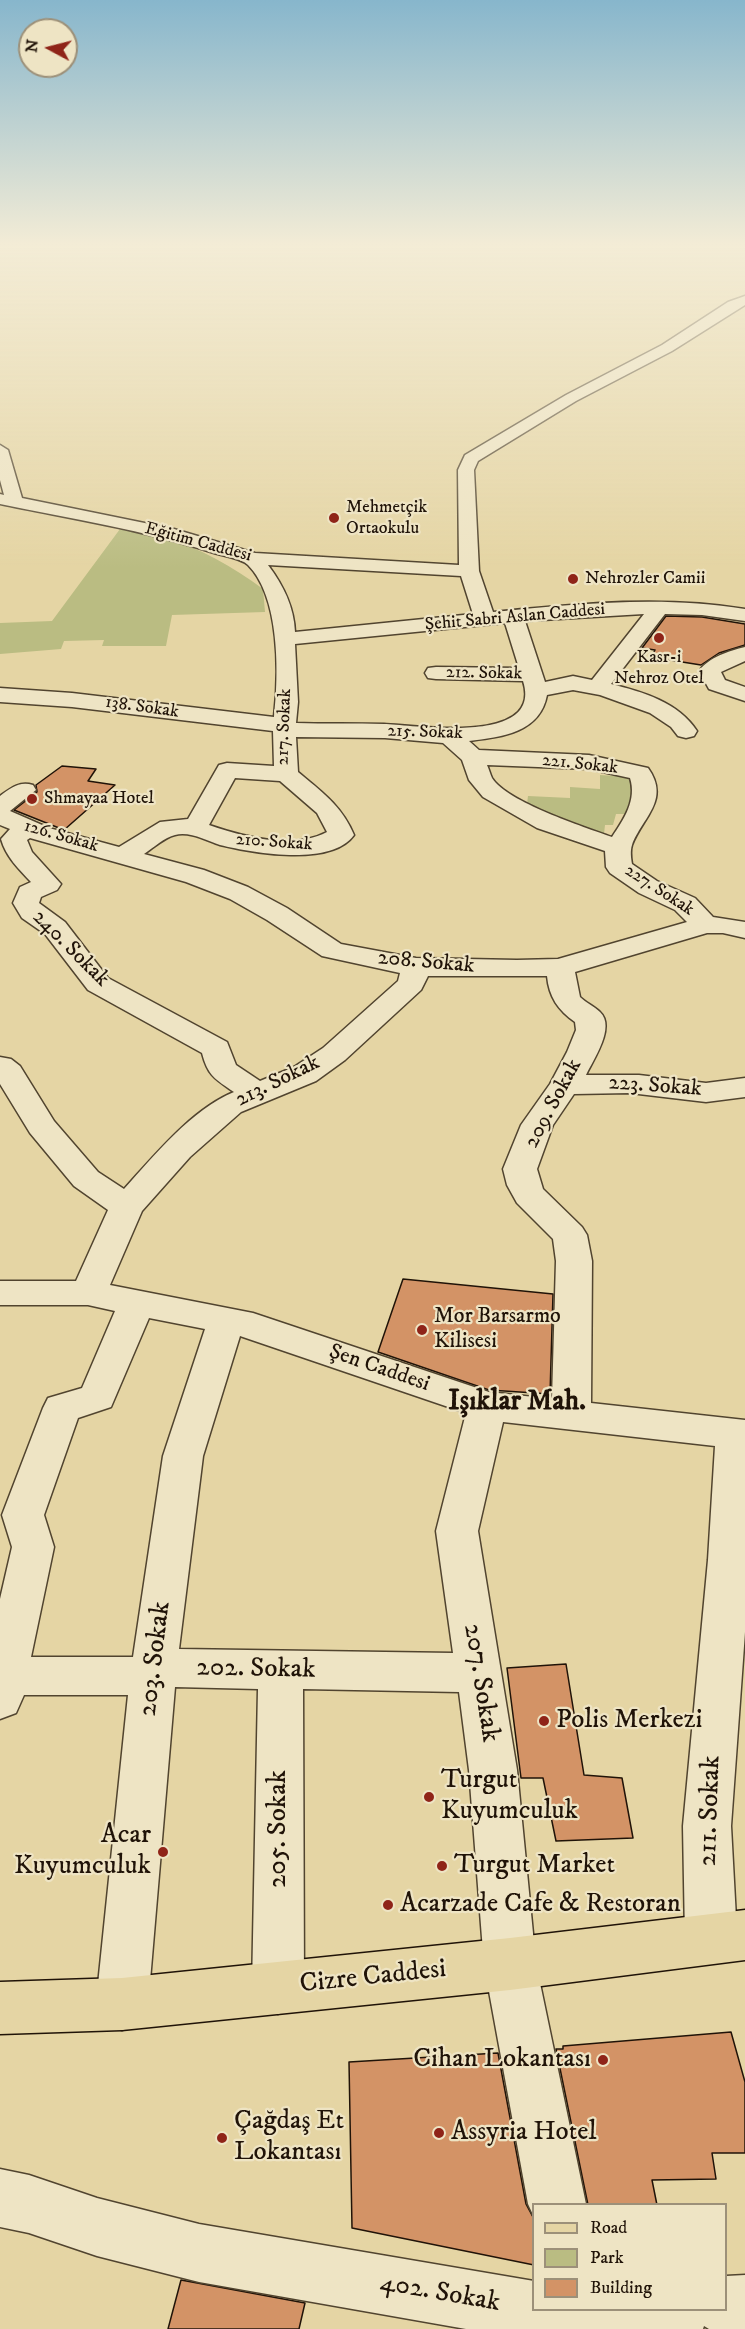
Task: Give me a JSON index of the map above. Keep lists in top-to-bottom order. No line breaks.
{"streets":{"main road":["Cizre Caddesi"],"street":["Eğitim Caddesi","Şehit Sabri Aslan Caddesi","212. Sokak","138. Sokak","217. Sokak","215. Sokak","221. Sokak","126. Sokak","210. Sokak","227. Sokak","240. Sokak","208. Sokak","213. Sokak","223. Sokak","209. Sokak","Şen Caddesi","203. Sokak","202. Sokak","207. Sokak","211. Sokak","205. Sokak","402. Sokak"]},"crossings":[["Eğitim Caddesi","217. Sokak"],["Şehit Sabri Aslan Caddesi","217. Sokak"],["212. Sokak","215. Sokak"],["138. Sokak","217. Sokak"],["138. Sokak","215. Sokak"],["217. Sokak","215. Sokak"],["217. Sokak","210. Sokak"],["215. Sokak","227. Sokak"],["221. Sokak","227. Sokak"],["126. Sokak","240. Sokak"],["126. Sokak","208. Sokak"],["227. Sokak","208. Sokak"],["240. Sokak","213. Sokak"],["208. Sokak","213. Sokak"],["208. Sokak","209. Sokak"],["213. Sokak","Şen Caddesi"],["223. Sokak","209. Sokak"],["209. Sokak","Şen Caddesi"],["Şen Caddesi","203. Sokak"],["Şen Caddesi","207. Sokak"],["Şen Caddesi","211. Sokak"],["203. Sokak","202. Sokak"],["203. Sokak","Cizre Caddesi"],["202. Sokak","207. Sokak"],["202. Sokak","205. Sokak"],["207. Sokak","Cizre Caddesi"],["211. Sokak","Cizre Caddesi"],["205. Sokak","Cizre Caddesi"]],"districts":["Işıklar Mah."],"places":["Mehmetçik Ortaokulu","Nehrozler Camii","Kasr-i Nehroz Otel","Shmayaa Hotel","Mor Barsarmo Kilisesi","Polis Merkezi","Turgut Kuyumculuk","Acar Kuyumculuk","Turgut Market","Acarzade Cafe & Restoran","Cihan Lokantası","Assyria Hotel","Çağdaş Et Lokantası"],"legend":["Road","Park","Building"],"north":"left"}
